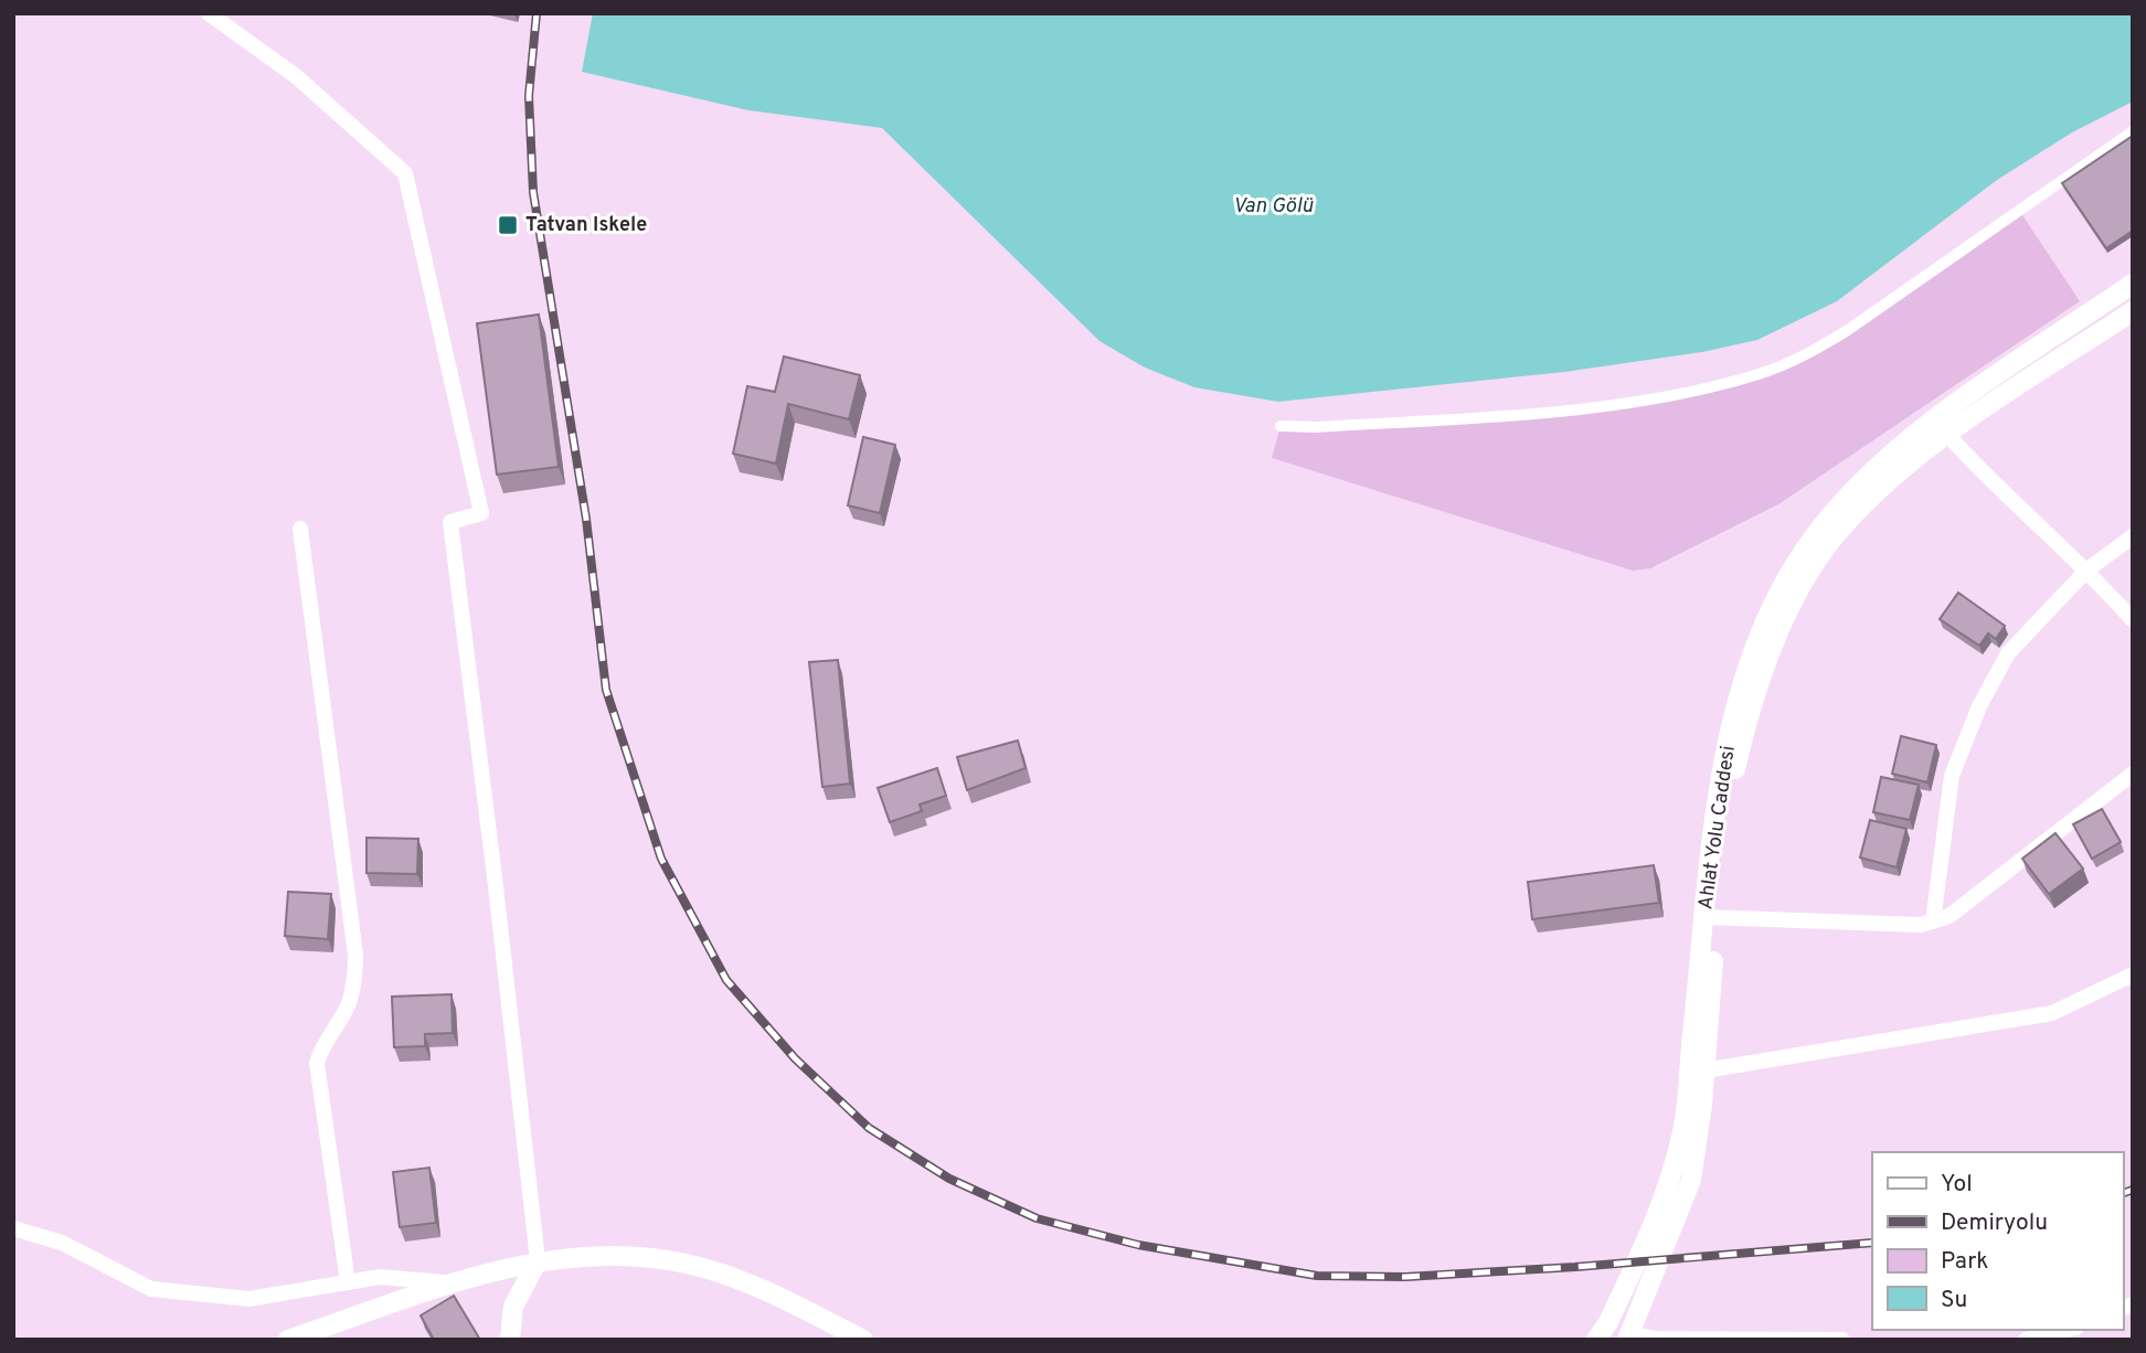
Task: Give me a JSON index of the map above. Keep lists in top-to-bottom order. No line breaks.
{"streets":{"street":["Ahlat Yolu Caddesi"]},"water":["Van Gölü"],"places":{"transit":["Tatvan Iskele"]},"legend":["Yol","Demiryolu","Park","Su"]}
